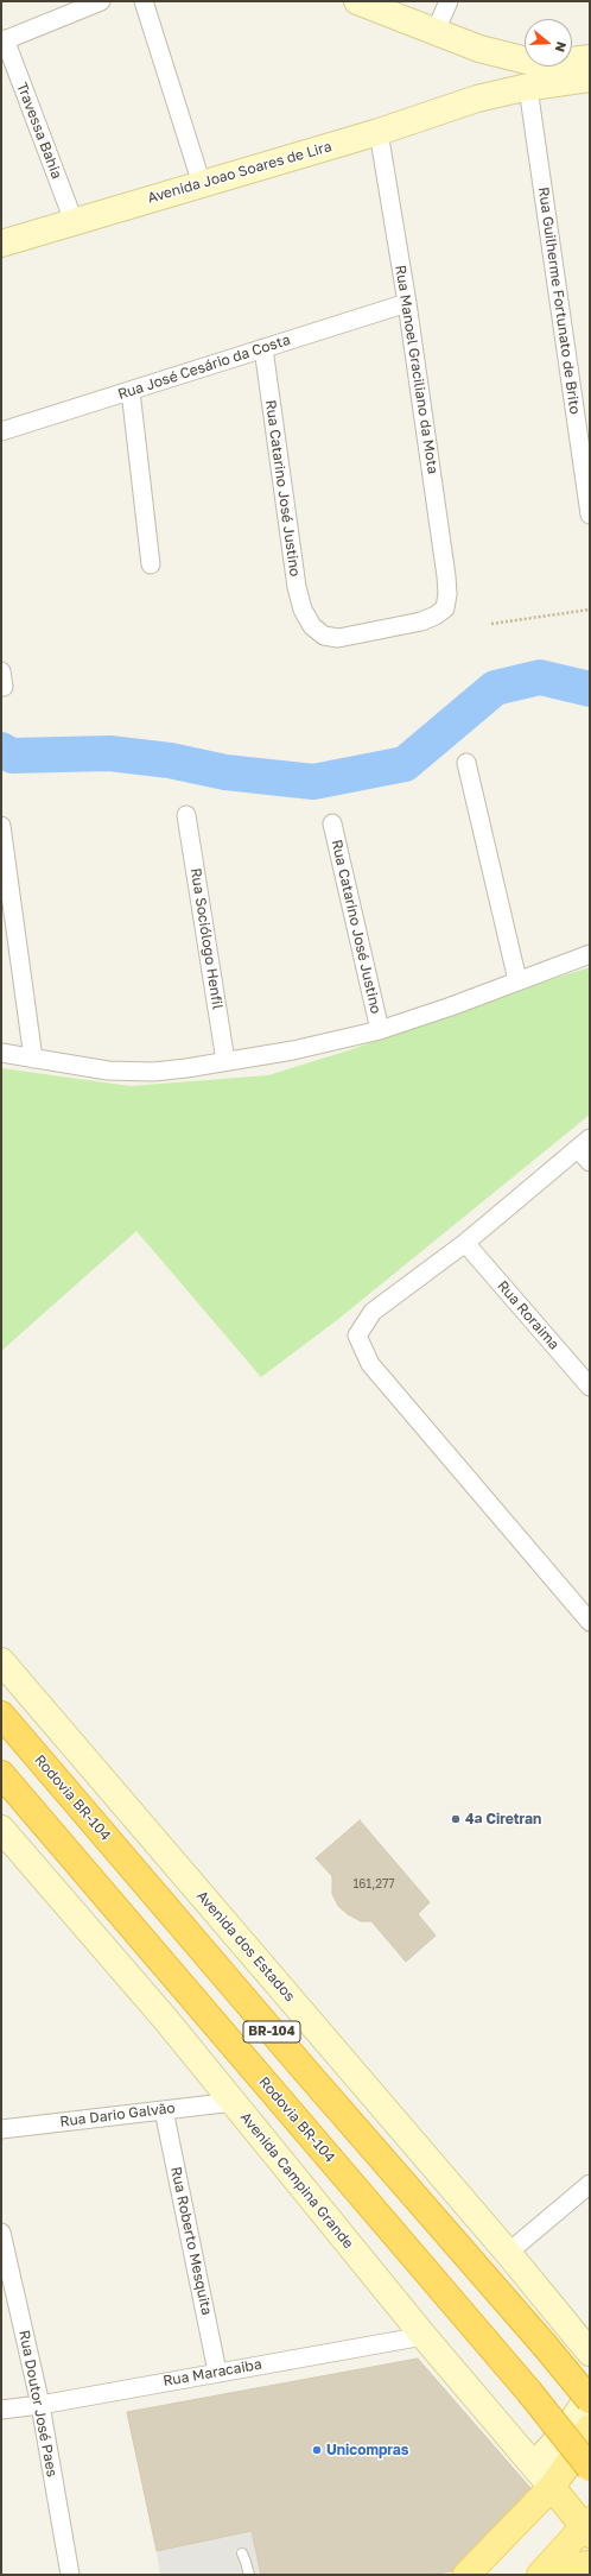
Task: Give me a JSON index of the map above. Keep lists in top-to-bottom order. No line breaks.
{"streets":{"highway":["Rodovia BR-104","BR-104"],"main road":["Avenida Joao Soares de Lira","Avenida dos Estados","Avenida Campina Grande"],"street":["Travessa Bahia","Rua Guilherme Fortunato de Brito","Rua José Cesário da Costa","Rua Manoel Graciliano da Mota","Rua Catarino José Justino","Rua Sociólogo Henfil","Rua Roraima","Rua Dario Galvão","Rua Roberto Mesquita","Rua Maracaiba","Rua Doutor José Paes"]},"crossings":[["Travessa Bahia","Avenida Joao Soares de Lira"],["Avenida Joao Soares de Lira","Rua Guilherme Fortunato de Brito"],["Avenida Joao Soares de Lira","Rua Manoel Graciliano da Mota"],["Rua José Cesário da Costa","Rua Manoel Graciliano da Mota"],["Rua José Cesário da Costa","Rua Catarino José Justino"],["Rua Manoel Graciliano da Mota","Rua Catarino José Justino"],["Rua Dario Galvão","Avenida Campina Grande"],["Rua Dario Galvão","Rua Roberto Mesquita"],["Avenida Campina Grande","Rua Maracaiba"],["Rua Roberto Mesquita","Rua Maracaiba"],["Rua Maracaiba","Rua Doutor José Paes"]],"places":["4ª Ciretran","Unicompras"],"house_numbers":["161,277"],"north":"right"}
